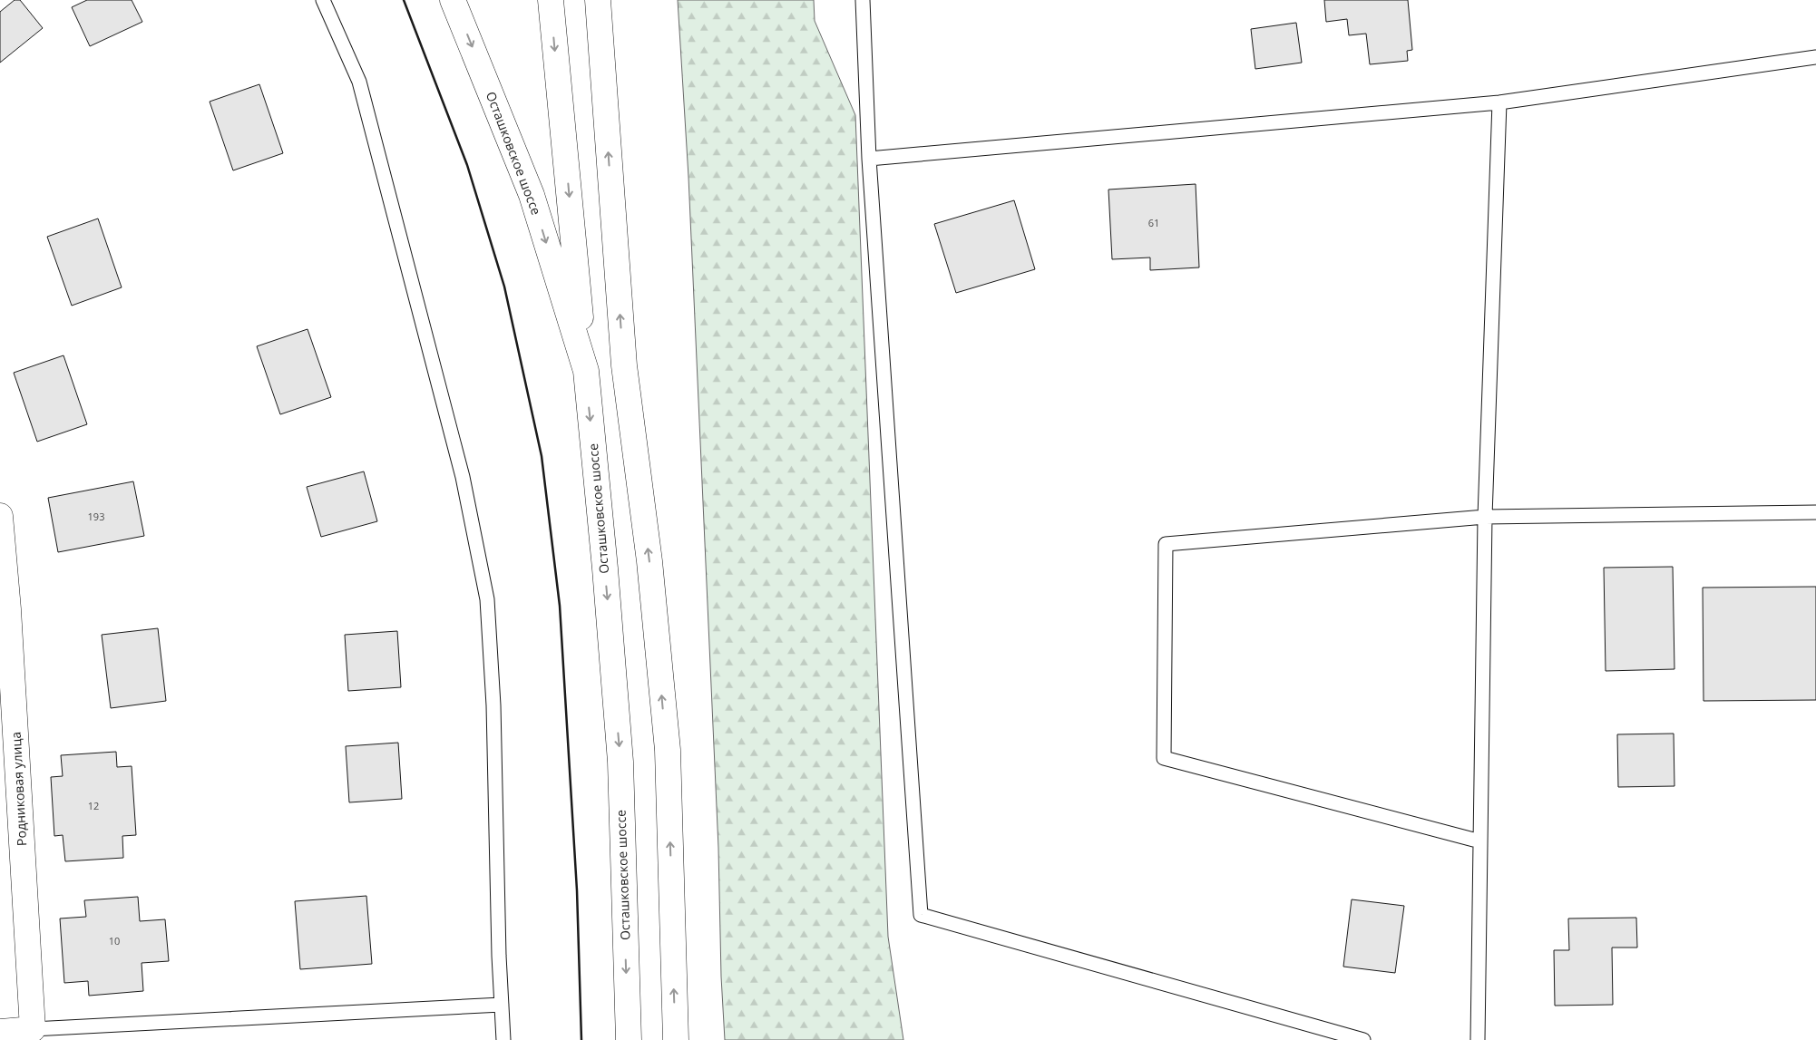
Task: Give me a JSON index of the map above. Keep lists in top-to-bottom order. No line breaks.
{"streets":{"main road":["Осташковское шоссе","Родниковая улица"]},"house_numbers":["61","193","12","10"]}
